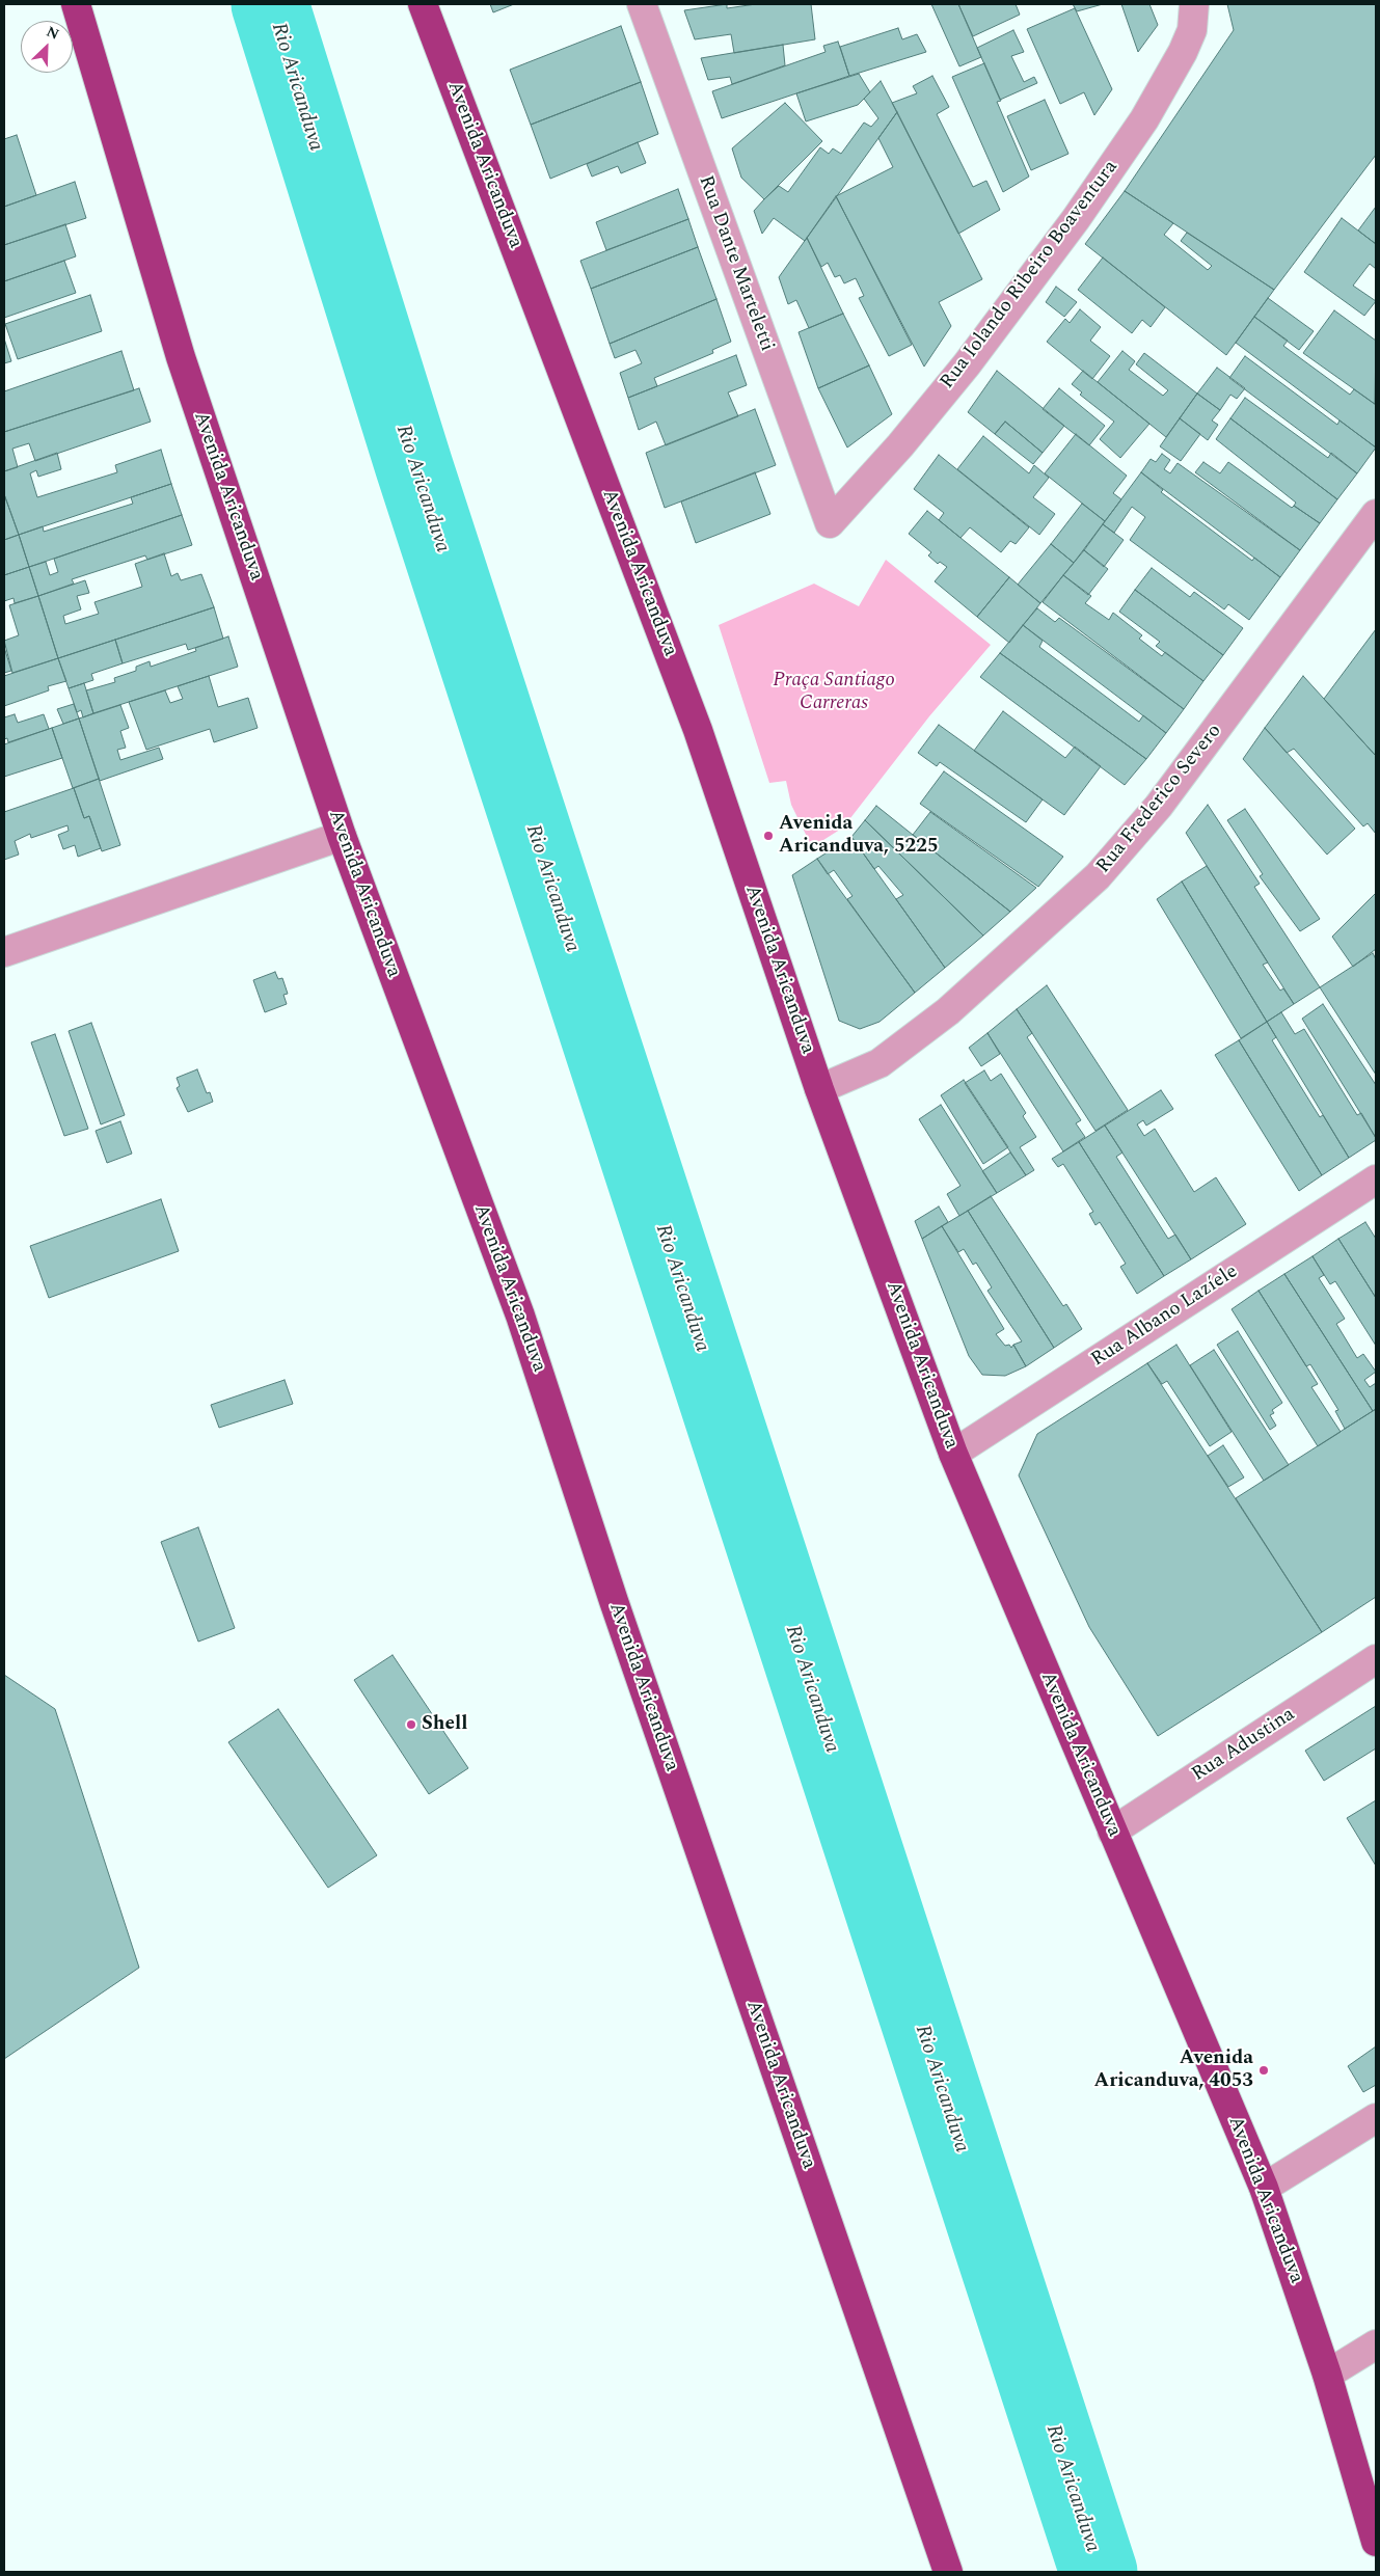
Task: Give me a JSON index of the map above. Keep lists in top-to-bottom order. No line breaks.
{"streets":{"highway":["Avenida Aricanduva"],"street":["Rua Dante Marteletti","Rua Iolando Ribeiro Boaventura","Rua Frederico Severo","Rua Albano Lazíele","Rua Adustina"]},"crossings":[["Avenida Aricanduva","Rua Frederico Severo"],["Avenida Aricanduva","Rua Albano Lazíele"],["Avenida Aricanduva","Rua Adustina"],["Rua Dante Marteletti","Rua Iolando Ribeiro Boaventura"]],"water":["Rio Aricanduva"],"parks":["Praça Santiago Carreras"],"places":["Avenida Aricanduva, 5225","Shell","Avenida Aricanduva, 4053"],"north":"top right"}
